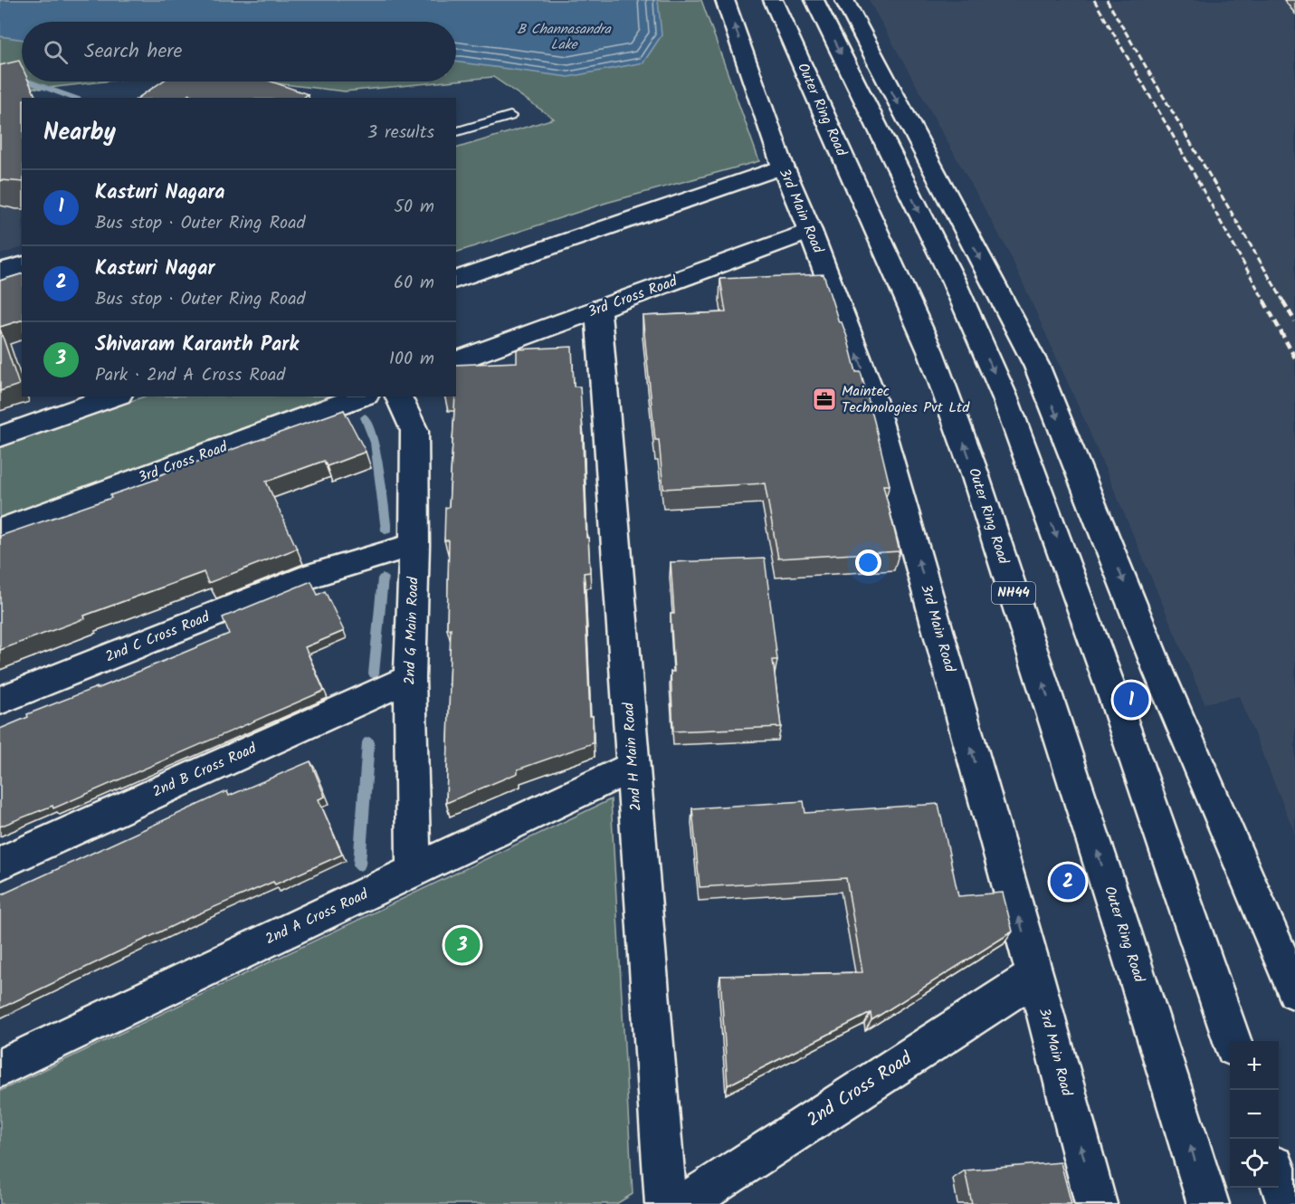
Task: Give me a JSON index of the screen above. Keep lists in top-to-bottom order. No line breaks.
{"streets":{"main road":["Outer Ring Road","3rd Main Road","3rd Cross Road","NH44","2nd G Main Road","2nd C Cross Road","2nd H Main Road","2nd B Cross Road","2nd A Cross Road","2nd Cross Road"]},"crossings":[["3rd Main Road","3rd Cross Road"],["3rd Main Road","2nd Cross Road"],["3rd Cross Road","2nd H Main Road"],["2nd G Main Road","2nd C Cross Road"],["2nd G Main Road","2nd B Cross Road"],["2nd G Main Road","2nd A Cross Road"],["2nd H Main Road","2nd A Cross Road"]],"water":["B Channasandra Lake"],"places":{"office":["Maintec Technologies Pvt Ltd"]},"page":{"search":"Search here","heading":["Nearby","3 results"],"list":[{"mark":"1","name":"Kasturi Nagara","note":"Bus stop · Outer Ring Road","value":"50 m"},{"mark":"2","name":"Kasturi Nagar","note":"Bus stop · Outer Ring Road","value":"60 m"},{"mark":"3","name":"Shivaram Karanth Park","note":"Park · 2nd A Cross Road","value":"100 m"}],"pins":["1","2","3"],"map_buttons":["+","−"]}}
